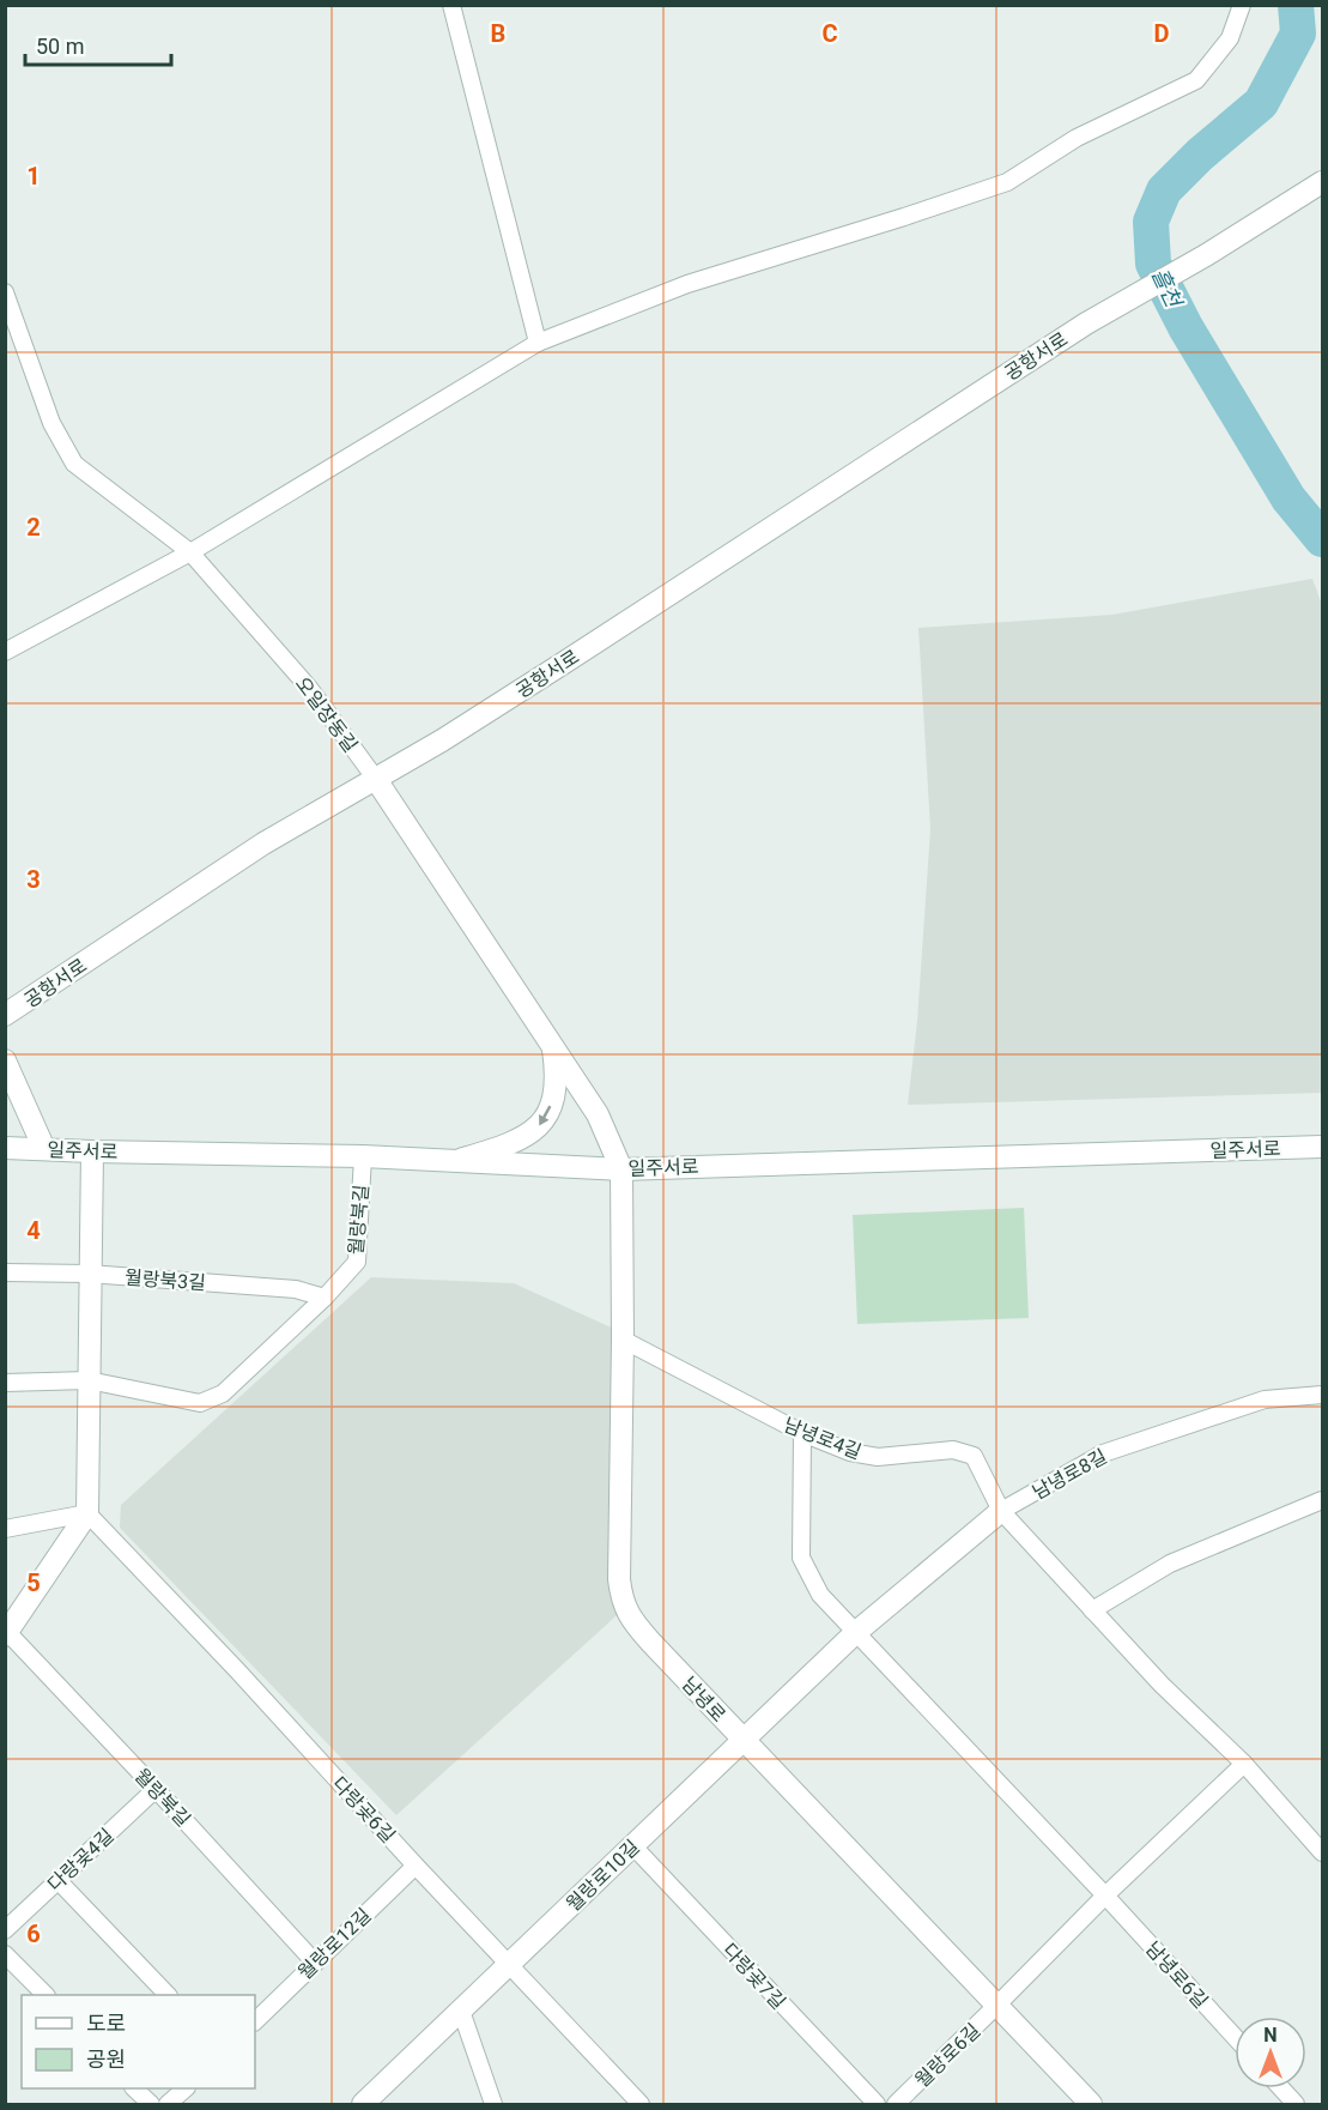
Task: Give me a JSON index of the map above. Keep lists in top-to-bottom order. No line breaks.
{"streets":{"street":["공항서로","오일장동길","일주서로","월랑북길","월랑북3길","남녕로4길","남녕로8길","남녕로","다랑곶6길","다랑곶4길","월랑로10길","월랑로12길","남녕로6길","다랑곶7길","월랑로6길"]},"crossings":[["공항서로","오일장동길"],["오일장동길","일주서로"],["오일장동길","남녕로"],["일주서로","월랑북길"],["일주서로","남녕로"],["월랑북길","월랑북3길"],["월랑북길","다랑곶6길"],["월랑북길","다랑곶4길"],["월랑북길","월랑로12길"],["남녕로4길","남녕로8길"],["남녕로4길","남녕로"],["남녕로8길","남녕로"],["남녕로8길","월랑로10길"],["남녕로8길","남녕로6길"],["남녕로","월랑로10길"],["남녕로","월랑로6길"],["다랑곶6길","월랑로10길"],["다랑곶6길","월랑로12길"],["월랑로10길","다랑곶7길"]],"water":["흘천"],"legend":["도로","공원"],"scale_bar":"50 m","north":"top","grid":{"columns":["B","C","D"],"rows":["1","2","3","4","5","6"]}}
